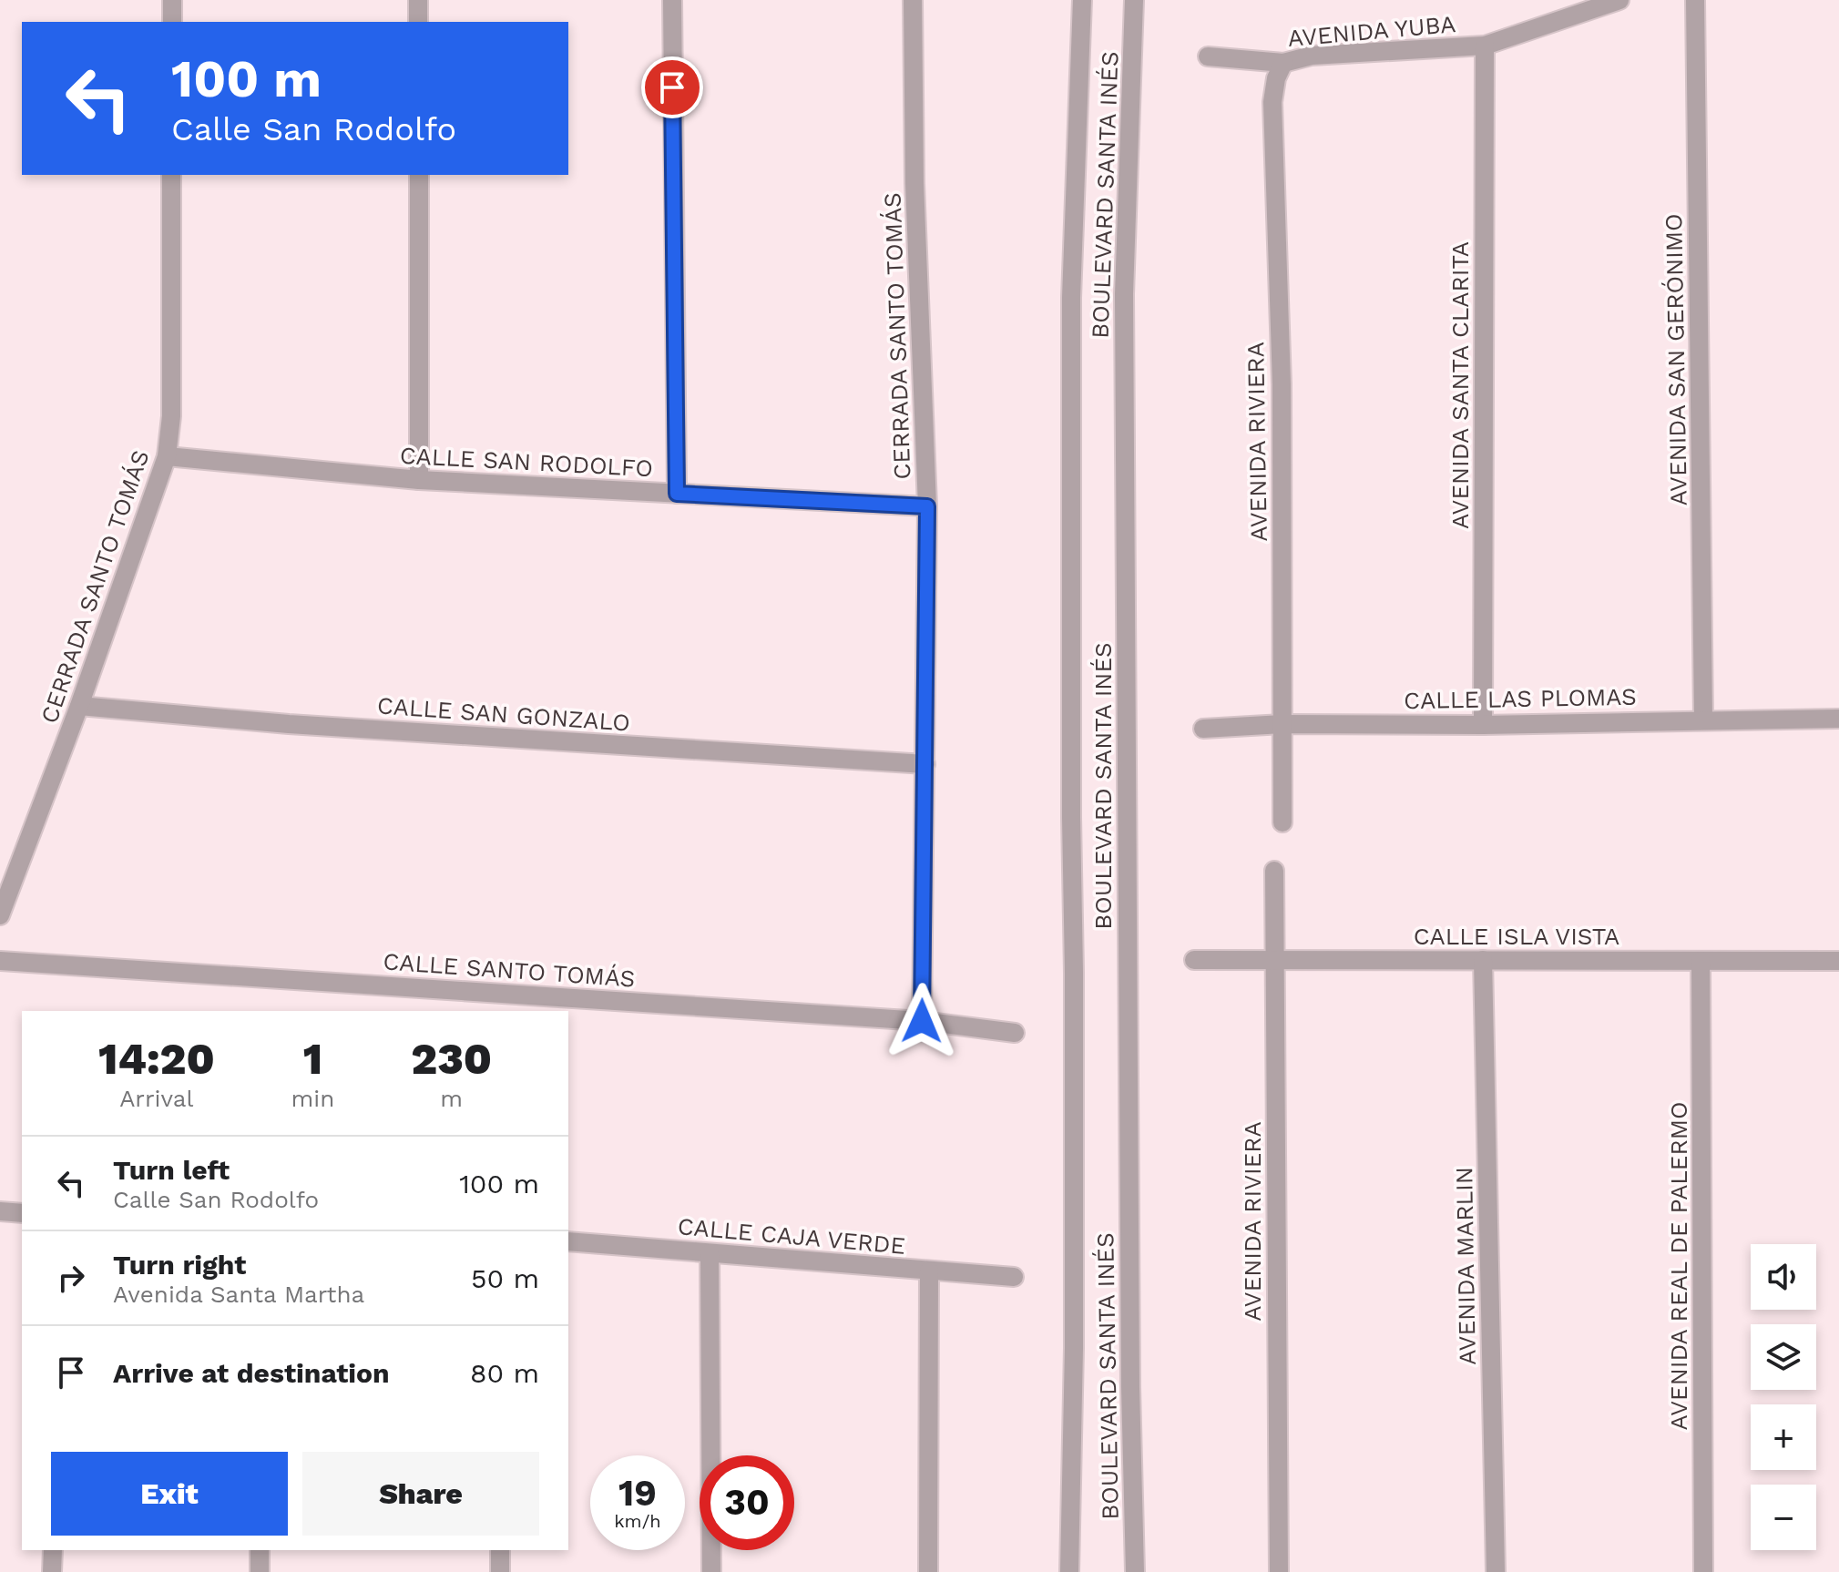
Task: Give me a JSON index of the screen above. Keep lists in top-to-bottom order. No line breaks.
{"streets":{"street":["AVENIDA YUBA","BOULEVARD SANTA INÉS","CERRADA SANTO TOMÁS","AVENIDA SAN GERÓNIMO","AVENIDA SANTA CLARITA","AVENIDA RIVIERA","CALLE SAN RODOLFO","CALLE LAS PLOMAS","CALLE SAN GONZALO","CALLE ISLA VISTA","CALLE SANTO TOMÁS","CALLE CAJA VERDE","AVENIDA MARLIN","AVENIDA REAL DE PALERMO"]},"crossings":[["AVENIDA YUBA","AVENIDA SANTA CLARITA"],["AVENIDA YUBA","AVENIDA RIVIERA"],["CERRADA SANTO TOMÁS","CALLE SAN RODOLFO"],["CERRADA SANTO TOMÁS","CALLE SAN GONZALO"],["CERRADA SANTO TOMÁS","CALLE SANTO TOMÁS"],["AVENIDA SAN GERÓNIMO","CALLE LAS PLOMAS"],["AVENIDA SANTA CLARITA","CALLE LAS PLOMAS"],["AVENIDA RIVIERA","CALLE LAS PLOMAS"],["AVENIDA RIVIERA","CALLE ISLA VISTA"],["CALLE ISLA VISTA","AVENIDA MARLIN"],["CALLE ISLA VISTA","AVENIDA REAL DE PALERMO"]],"page":{"turn":["100 m","Calle San Rodolfo"],"eta":["14:20","Arrival","1","min","230","m"],"list":[{"name":"Turn left","note":"Calle San Rodolfo","value":"100 m"},{"name":"Turn right","note":"Avenida Santa Martha","value":"50 m"},{"name":"Arrive at destination","value":"80 m"}],"map_buttons":["+","−"],"buttons":["Exit","Share"],"speed":"19 km/h","limit":"30"}}
